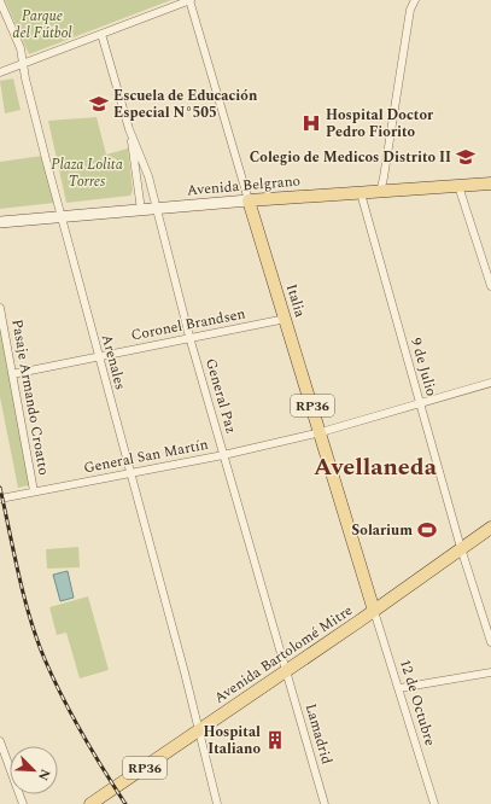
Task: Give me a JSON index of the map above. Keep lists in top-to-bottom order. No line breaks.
{"streets":{"main road":["Avenida Belgrano","Italia","RP36","Avenida Bartolomé Mitre"],"street":["Coronel Brandsen","Arenales","9 de Julio","General Paz","Pasaje Armando Croatto","General San Martín","12 de Octubre","Lamadrid"]},"crossings":[["Avenida Belgrano","Italia"],["Avenida Belgrano","Arenales"],["Avenida Belgrano","9 de Julio"],["Avenida Belgrano","General Paz"],["Italia","Coronel Brandsen"],["Italia","General San Martín"],["Italia","Avenida Bartolomé Mitre"],["Italia","12 de Octubre"],["Coronel Brandsen","Arenales"],["Coronel Brandsen","General Paz"],["Coronel Brandsen","Pasaje Armando Croatto"],["Arenales","General San Martín"],["Arenales","Avenida Bartolomé Mitre"],["9 de Julio","General San Martín"],["9 de Julio","Avenida Bartolomé Mitre"],["General Paz","General San Martín"],["General Paz","Avenida Bartolomé Mitre"],["General Paz","Lamadrid"],["Pasaje Armando Croatto","General San Martín"],["Avenida Bartolomé Mitre","12 de Octubre"],["Avenida Bartolomé Mitre","Lamadrid"]],"districts":["Avellaneda"],"parks":["Parque del Fútbol","Plaza Lolita Torres"],"places":{"school or university":["Escuela de Educación Especial N°505","Colegio de Medicos Distrito II"],"hospital":["Hospital Doctor Pedro Fiorito"],"sports":["Solarium"],"building":["Hospital Italiano"]},"north":"bottom right"}
